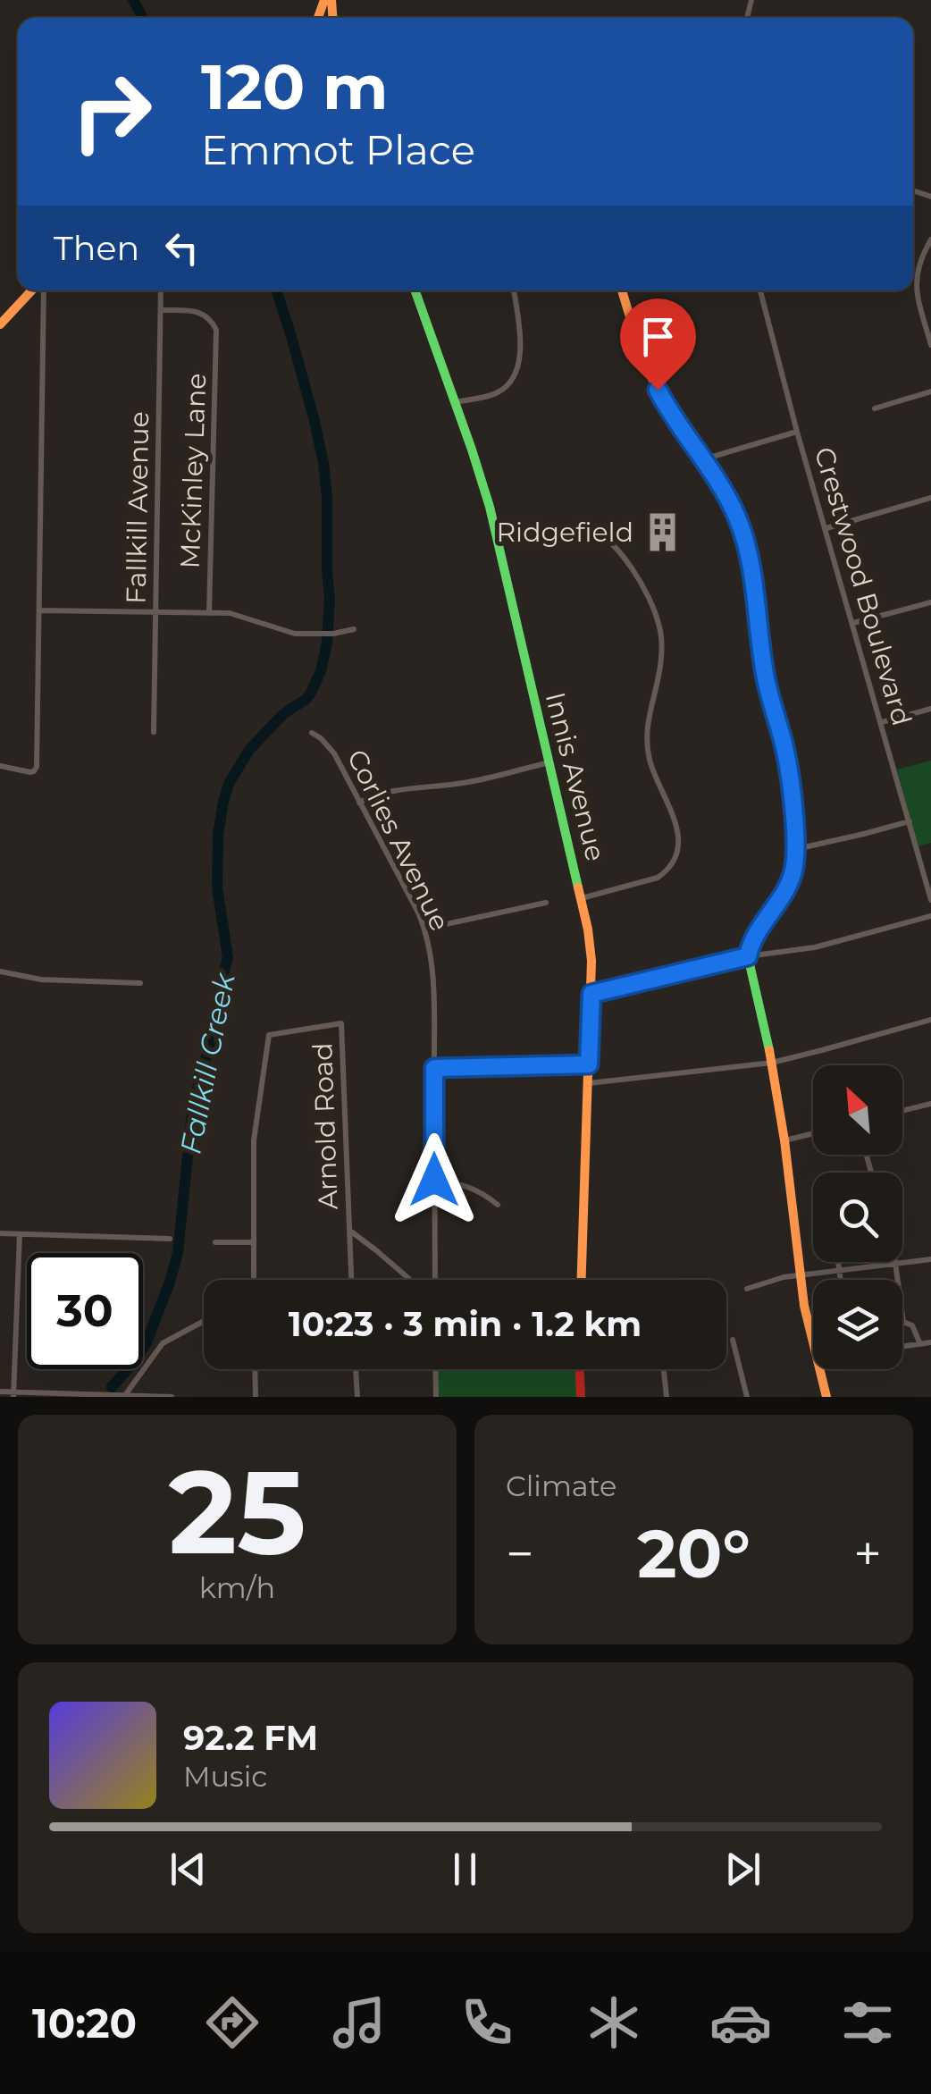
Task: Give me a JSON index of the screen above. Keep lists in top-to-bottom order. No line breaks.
{"streets":{"street":["McKinley Lane","Fallkill Avenue","Crestwood Boulevard","Innis Avenue","Corlies Avenue","Arnold Road"]},"crossings":[["McKinley Lane","Fallkill Avenue"]],"water":["Fallkill Creek"],"places":{"building":["Ridgefield"]},"north":"top left","page":{"turn":["120 m","Emmot Place"],"then":"Then","limit":"30","trip":"10:23 · 3 min · 1.2 km","tile":[["25","km/h"],"Climate"],"heat":["−","20°","+"],"song":["92.2 FM","Music"],"tabs":"10:20"}}
